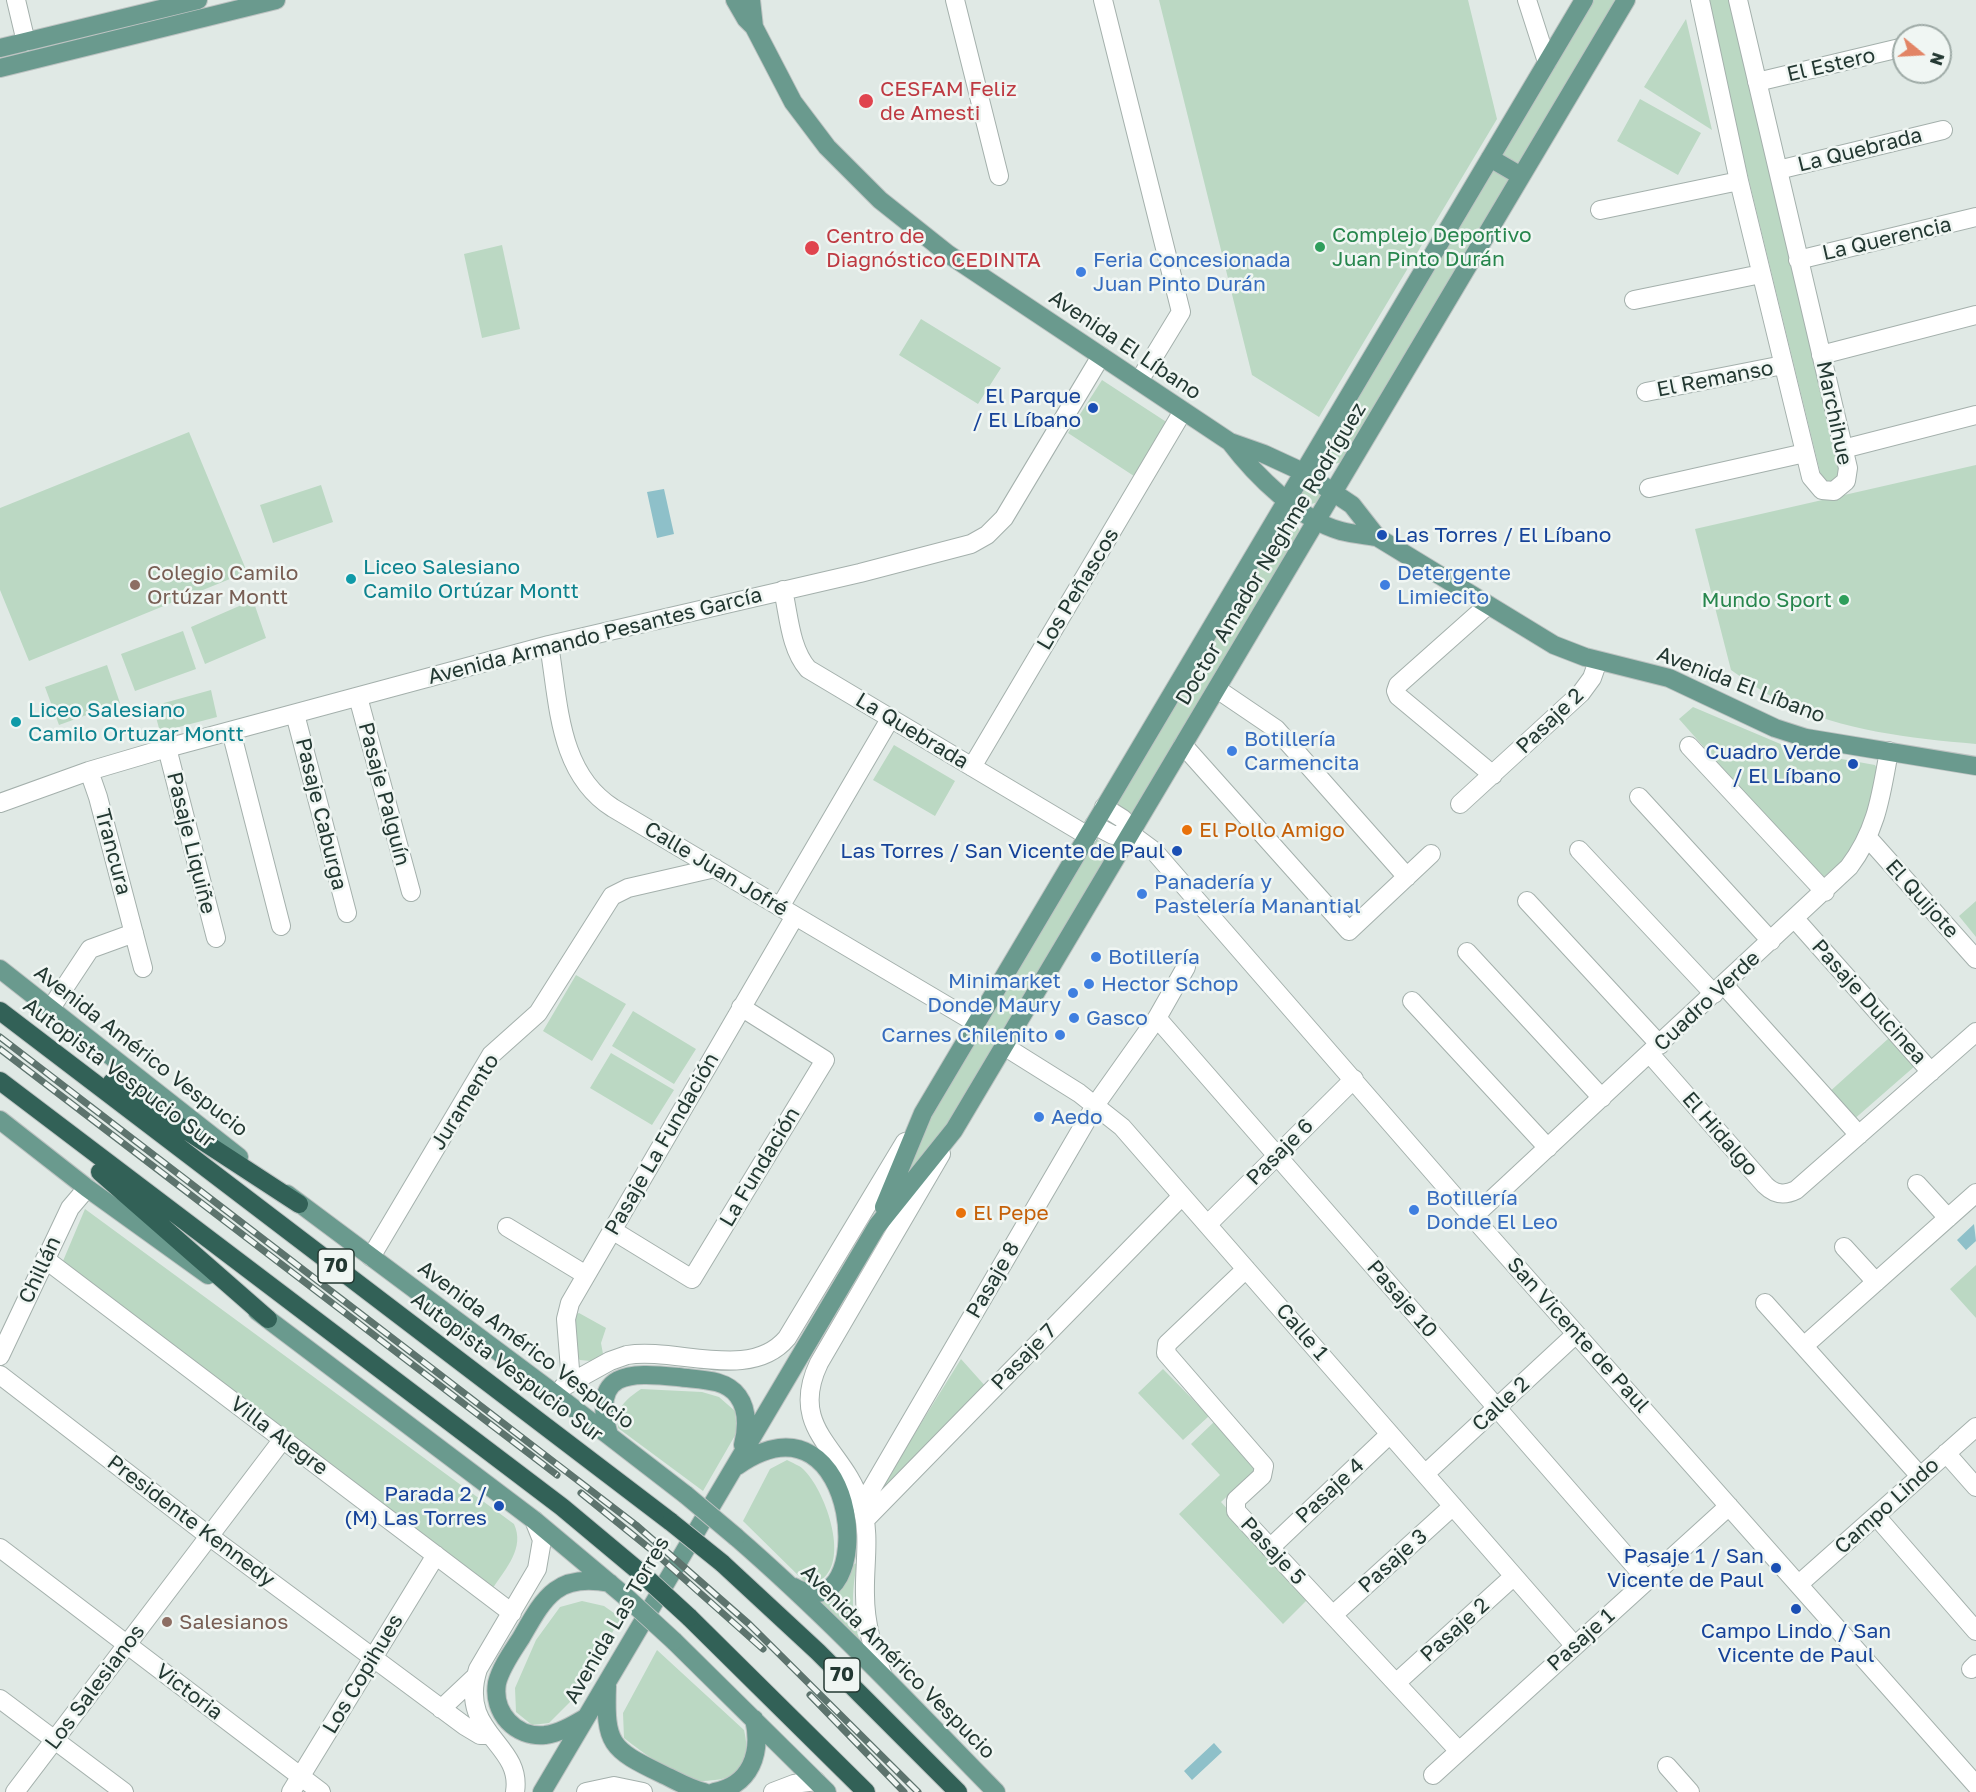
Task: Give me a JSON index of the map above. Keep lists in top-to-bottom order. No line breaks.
{"streets":{"highway":["Autopista Vespucio Sur","70"],"main road":["Avenida El Líbano","Doctor Amador Neghme Rodríguez","Avenida Américo Vespucio","Avenida Las Torres"],"street":["El Estero","La Quebrada","La Querencia","El Remanso","Marchihue","Los Peñascos","Avenida Armando Pesantes García","Pasaje 2","Pasaje Palguín","Pasaje Caburga","Pasaje Liquiñe","Trancura","Calle Juan Jofré","El Quijote","Cuadro Verde","Pasaje Dulcinea","Juramento","El Hidalgo","Pasaje La Fundación","Pasaje 6","La Fundación","Chillán","Pasaje 8","Pasaje 10","Calle 1","San Vicente de Paul","Pasaje 7","Calle 2","Villa Alegre","Pasaje 4","Campo Lindo","Presidente Kennedy","Pasaje 5","Pasaje 3","Pasaje 1","Los Copihues","Los Salesianos","Victoria"]},"crossings":[["El Estero","Marchihue"],["La Quebrada","Marchihue"],["La Quebrada","Doctor Amador Neghme Rodríguez"],["La Quebrada","Los Peñascos"],["La Quebrada","Avenida Armando Pesantes García"],["La Quebrada","San Vicente de Paul"],["La Querencia","Marchihue"],["Avenida El Líbano","Doctor Amador Neghme Rodríguez"],["Avenida El Líbano","Los Peñascos"],["Avenida El Líbano","Avenida Armando Pesantes García"],["Avenida El Líbano","Pasaje 2"],["Avenida El Líbano","Cuadro Verde"],["El Remanso","Marchihue"],["Doctor Amador Neghme Rodríguez","Calle Juan Jofré"],["Doctor Amador Neghme Rodríguez","Avenida Américo Vespucio"],["Doctor Amador Neghme Rodríguez","Pasaje La Fundación"],["Doctor Amador Neghme Rodríguez","Pasaje 8"],["Doctor Amador Neghme Rodríguez","Calle 1"],["Doctor Amador Neghme Rodríguez","San Vicente de Paul"],["Doctor Amador Neghme Rodríguez","Pasaje 7"],["Doctor Amador Neghme Rodríguez","Avenida Las Torres"],["Avenida Armando Pesantes García","Pasaje Palguín"],["Avenida Armando Pesantes García","Pasaje Caburga"],["Avenida Armando Pesantes García","Pasaje Liquiñe"],["Avenida Armando Pesantes García","Trancura"],["Avenida Armando Pesantes García","Calle Juan Jofré"],["Pasaje 2","Calle 1"],["Pasaje 2","Pasaje 5"],["Calle Juan Jofré","Juramento"],["Calle Juan Jofré","Pasaje La Fundación"],["El Quijote","Cuadro Verde"],["Cuadro Verde","Pasaje Dulcinea"],["Cuadro Verde","El Hidalgo"],["Cuadro Verde","San Vicente de Paul"],["Avenida Américo Vespucio","Juramento"],["Pasaje La Fundación","La Fundación"],["Pasaje 6","Pasaje 10"],["Pasaje 6","Calle 1"],["Pasaje 6","San Vicente de Paul"],["Chillán","Villa Alegre"],["Pasaje 8","Pasaje 10"],["Pasaje 8","Calle 1"],["Pasaje 8","Pasaje 7"],["Pasaje 10","Calle 2"],["Pasaje 10","Pasaje 1"],["Calle 1","Pasaje 7"],["Calle 1","Calle 2"],["Calle 1","Pasaje 4"],["Calle 1","Pasaje 5"],["Calle 1","Pasaje 3"],["Calle 1","Pasaje 1"],["San Vicente de Paul","Calle 2"],["San Vicente de Paul","Campo Lindo"],["San Vicente de Paul","Pasaje 1"],["Villa Alegre","Los Copihues"],["Villa Alegre","Los Salesianos"],["Pasaje 4","Pasaje 5"],["Presidente Kennedy","Los Copihues"],["Presidente Kennedy","Los Salesianos"],["Pasaje 5","Pasaje 3"],["Pasaje 5","Pasaje 1"],["Los Copihues","Victoria"],["Los Salesianos","Victoria"]],"places":["CESFAM Feliz de Amesti","Complejo Deportivo Juan Pinto Durán","Centro de Diagnóstico CEDINTA","Feria Concesionada Juan Pinto Durán","El Parque / El Líbano","Las Torres / El Líbano","Liceo Salesiano Camilo Ortúzar Montt","Colegio Camilo Ortúzar Montt","Detergente Limiecito","Mundo Sport","Liceo Salesiano Camilo Ortuzar Montt","Botillería Carmencita","Cuadro Verde / El Líbano","El Pollo Amigo","Las Torres / San Vicente de Paul","Panadería y Pastelería Manantial","Botillería","Hector Schop","Minimarket Donde Maury","Gasco","Carnes Chilenito","Aedo","Botillería Donde El Leo","El Pepe","Parada 2 / (M) Las Torres","Pasaje 1 / San Vicente de Paul","Campo Lindo / San Vicente de Paul","Salesianos"],"north":"right"}
